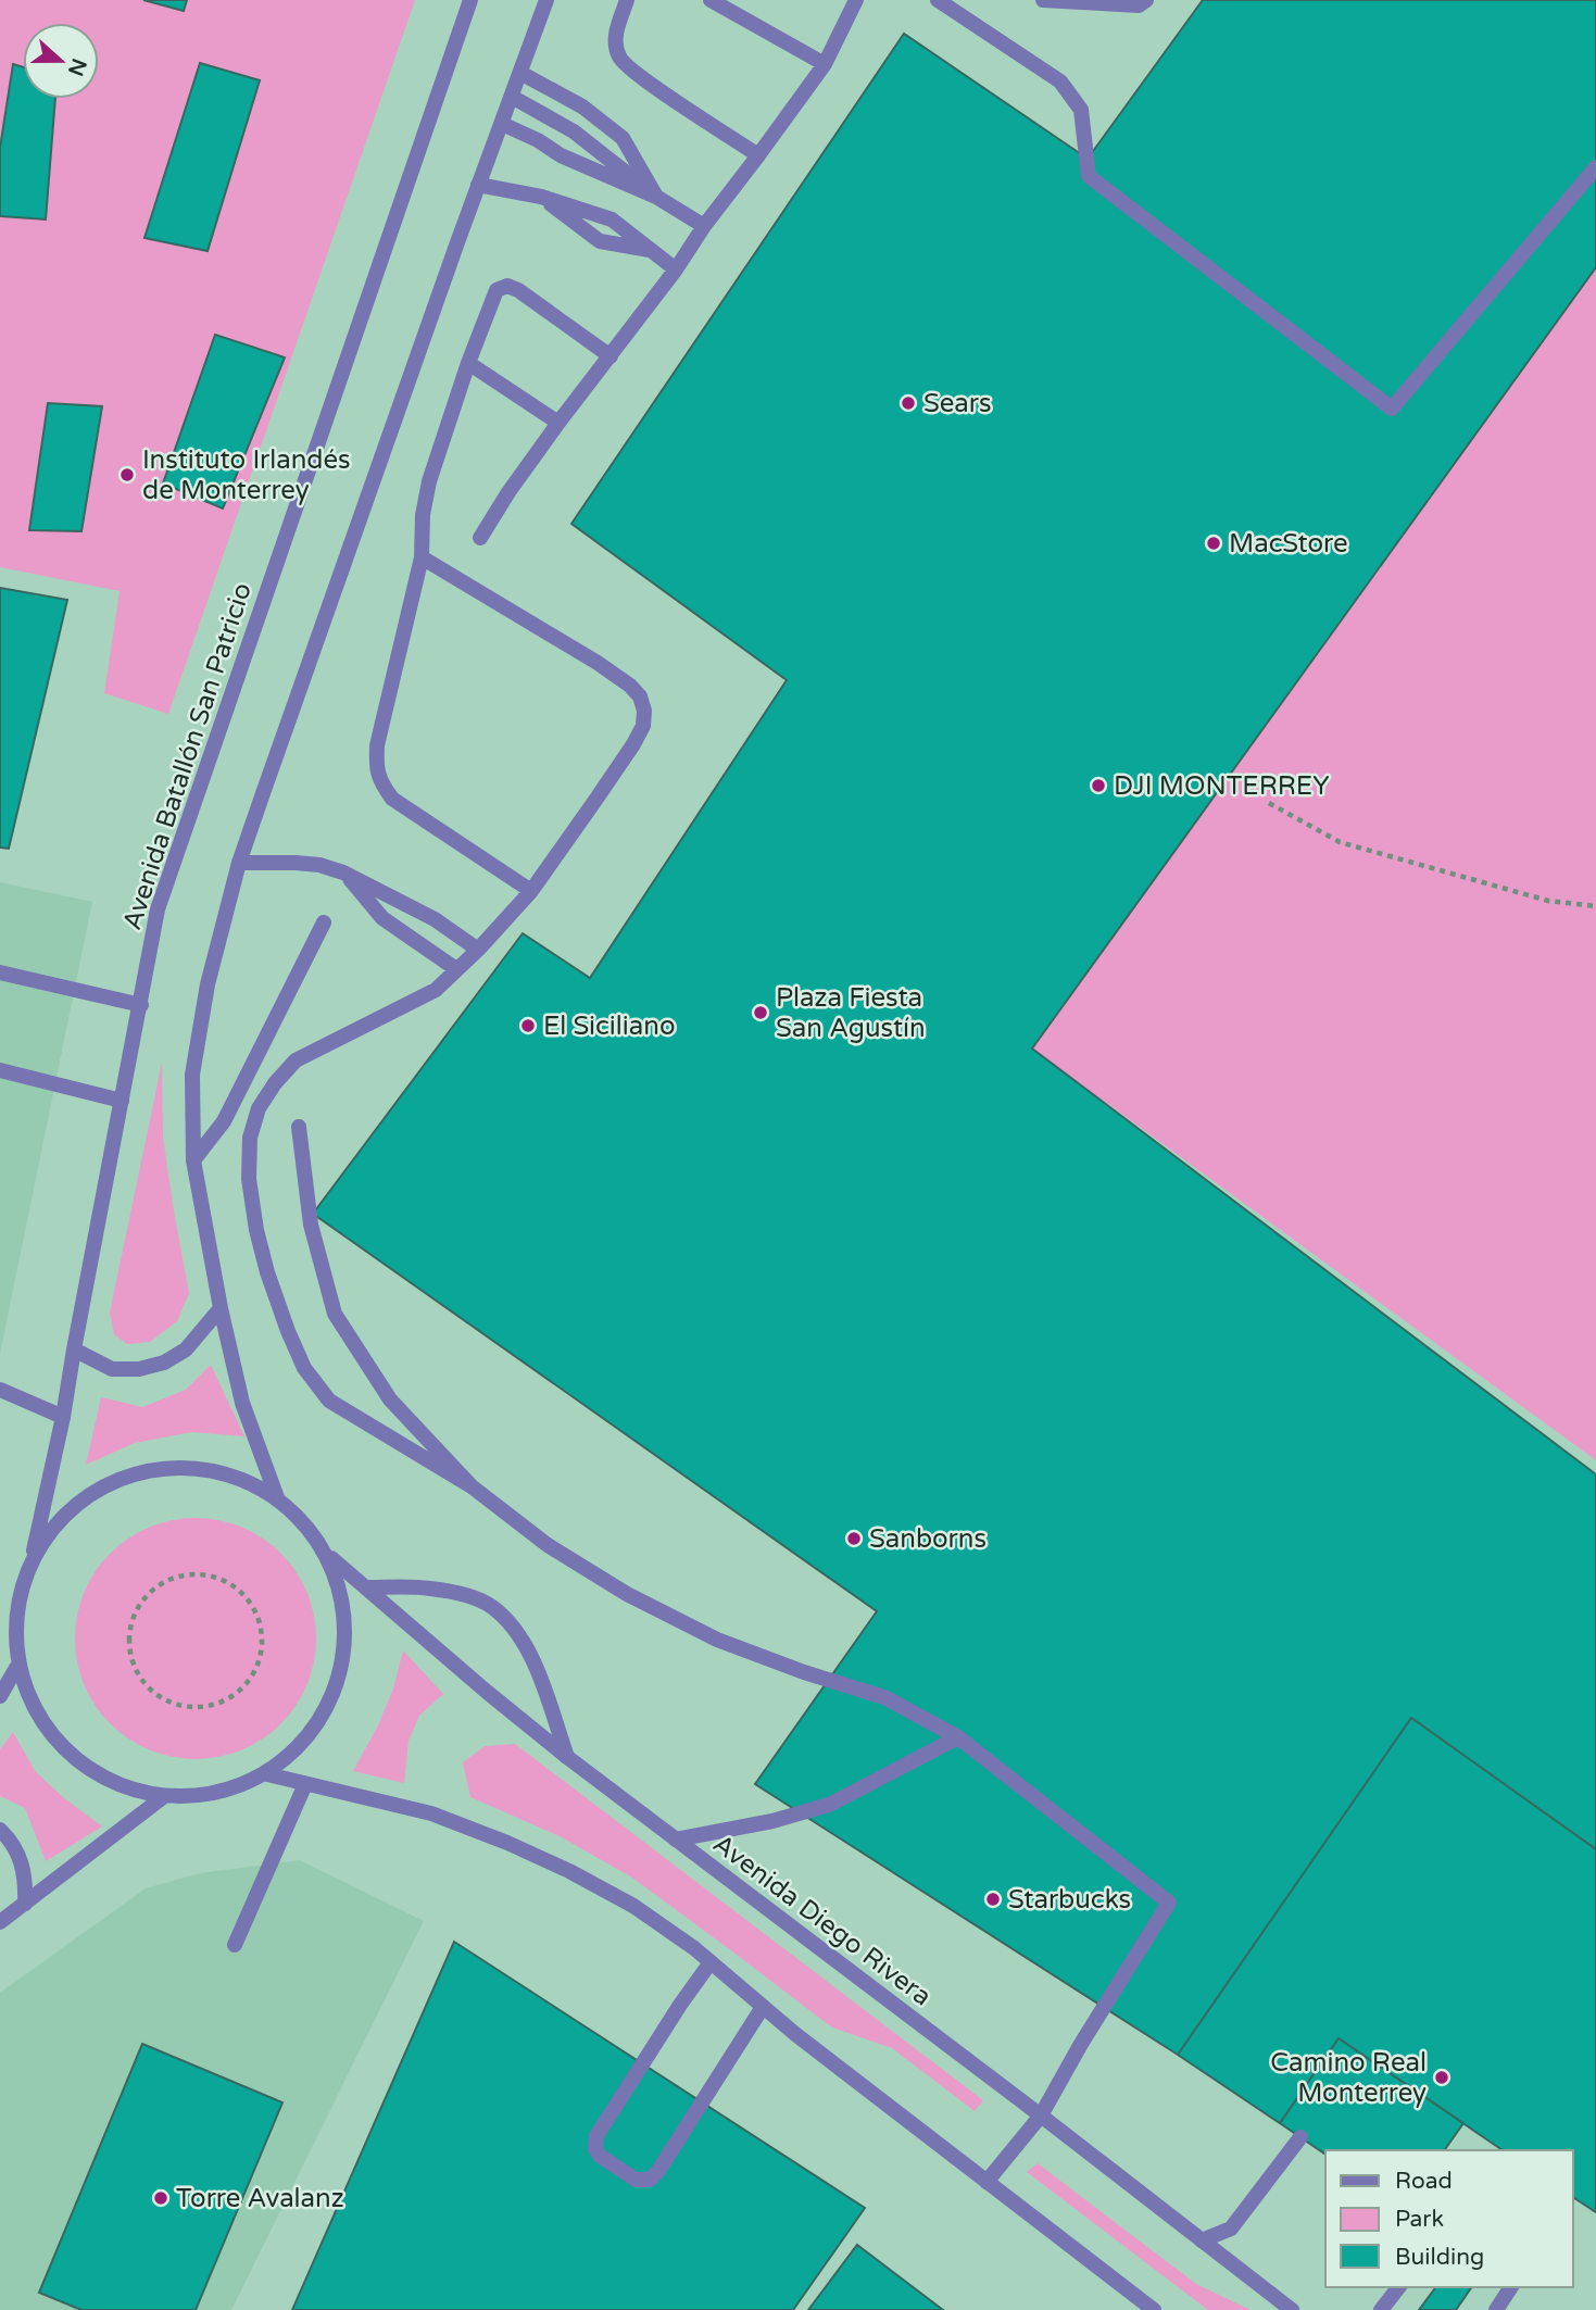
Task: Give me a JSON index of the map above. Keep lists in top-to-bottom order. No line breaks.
{"streets":{"street":["Avenida Batallón San Patricio","Avenida Diego Rivera"]},"places":["Sears","Instituto Irlandés de Monterrey","MacStore","DJI MONTERREY","Plaza Fiesta San Agustín","El Siciliano","Sanborns","Starbucks","Camino Real Monterrey","Torre Avalanz"],"legend":["Road","Park","Building"],"north":"right"}
